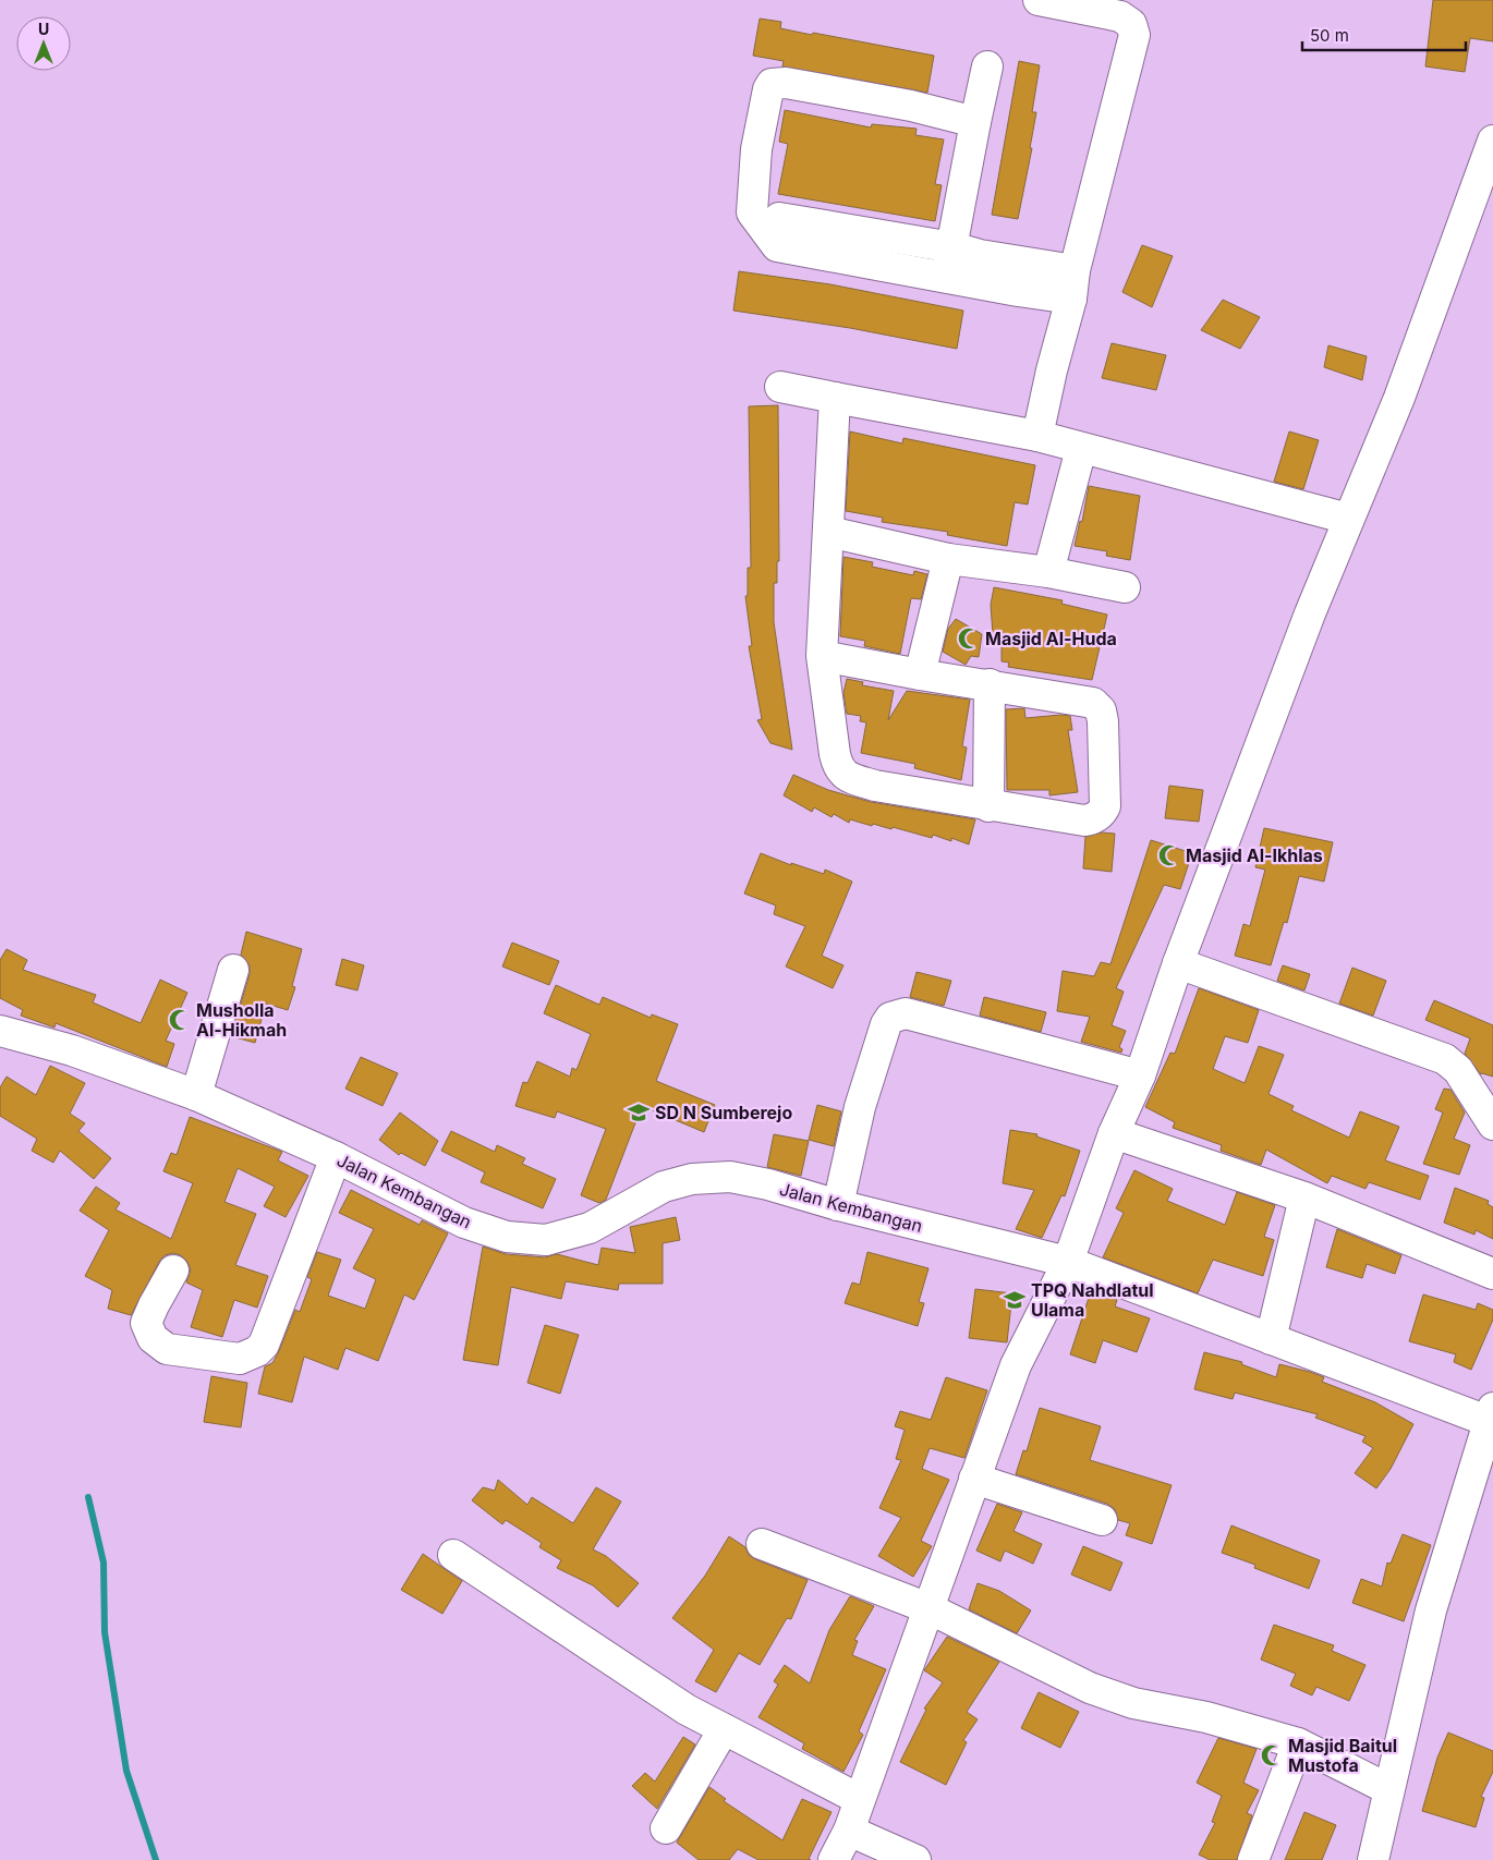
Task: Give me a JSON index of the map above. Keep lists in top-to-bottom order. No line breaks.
{"streets":{"street":["Jalan Kembangan"]},"places":{"mosque":["Masjid Al-Huda","Masjid Al-Ikhlas","Musholla Al-Hikmah","Masjid Baitul Mustofa"],"school or university":["SD N Sumberejo","TPQ Nahdlatul Ulama"]},"scale_bar":"50 m","north":"top"}
